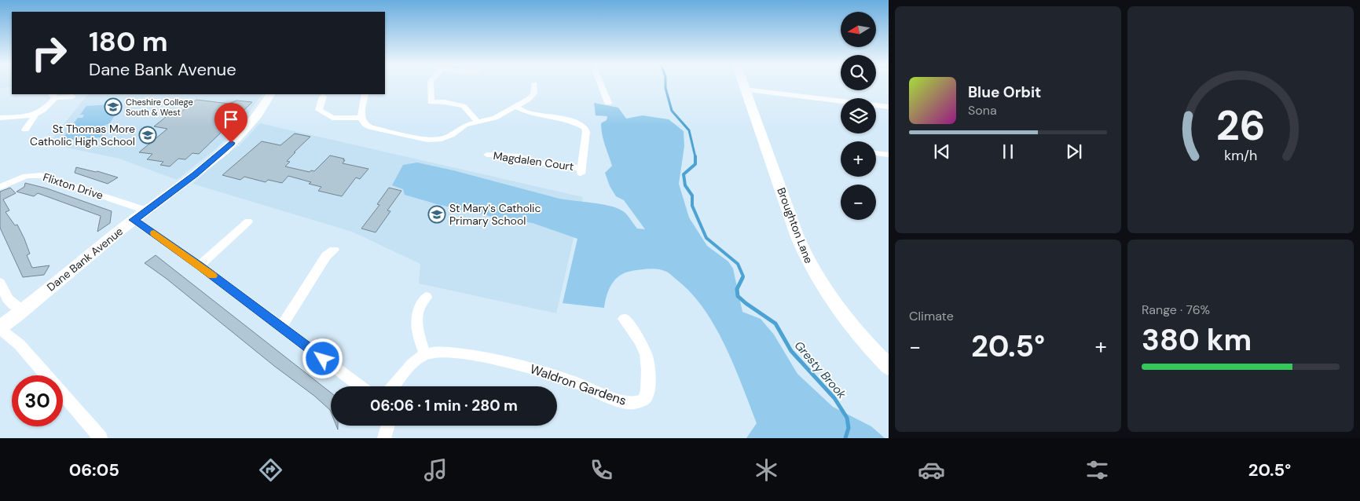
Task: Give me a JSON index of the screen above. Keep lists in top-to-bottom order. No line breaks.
{"streets":{"street":["Magdalen Court","Flixton Drive","Broughton Lane","Dane Bank Avenue","Waldron Gardens"]},"crossings":[["Flixton Drive","Dane Bank Avenue"]],"water":["Gresty Brook"],"places":{"school or university":["Cheshire College South & West","St Thomas More Catholic High School","St Mary's Catholic Primary School"]},"north":"left","page":{"map_buttons":["+","−"],"turn":["180 m","Dane Bank Avenue"],"song":["Blue Orbit","Sona"],"tile":["Climate",["Range · 76%","380 km"]],"heat":["−","20.5°","+"],"limit":"30","trip":"06:06 · 1 min · 280 m","tabs":["06:05","20.5°"],"gauge":["26","km/h"]}}
